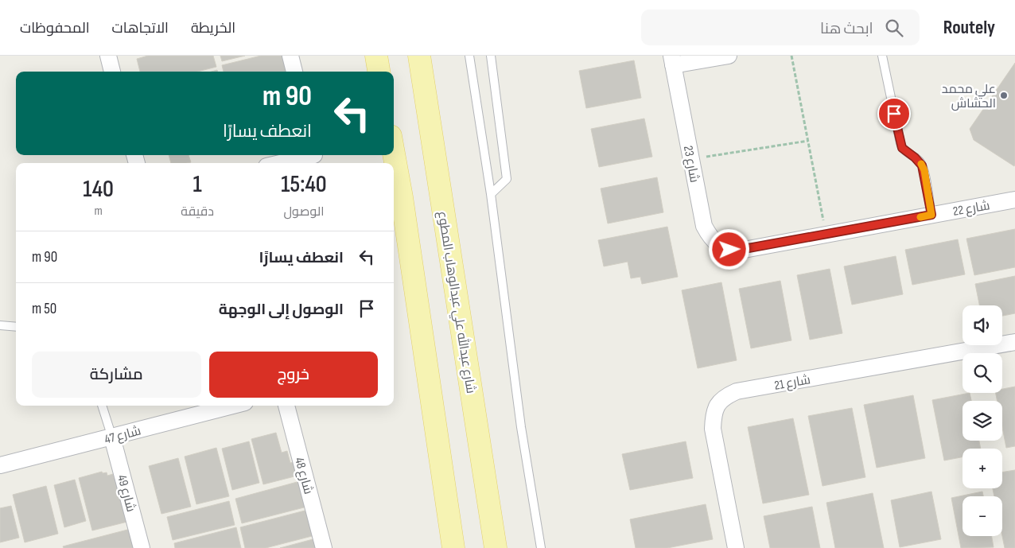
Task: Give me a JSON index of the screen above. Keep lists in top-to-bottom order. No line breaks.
{"streets":{"main road":["شارع عبدالله علي عبدالوهاب المطوع"],"street":["شارع 23","شارع 22","شارع 21","شارع 47","شارع 48","شارع 49"]},"crossings":[["شارع 23","شارع 22"],["شارع 47","شارع 49"]],"places":["علي محمد الحشاش"],"page":{"header":"Routely","search":"ابحث هنا","nav":["الخريطة","الاتجاهات","المحفوظات"],"turn":["90 m","انعطف يسارًا"],"eta":["15:40","الوصول","1","دقيقة","140","m"],"list":[{"name":"انعطف يسارًا","value":"90 m"},{"name":"الوصول إلى الوجهة","value":"50 m"}],"map_buttons":["+","−"],"buttons":["خروج","مشاركة"]}}
